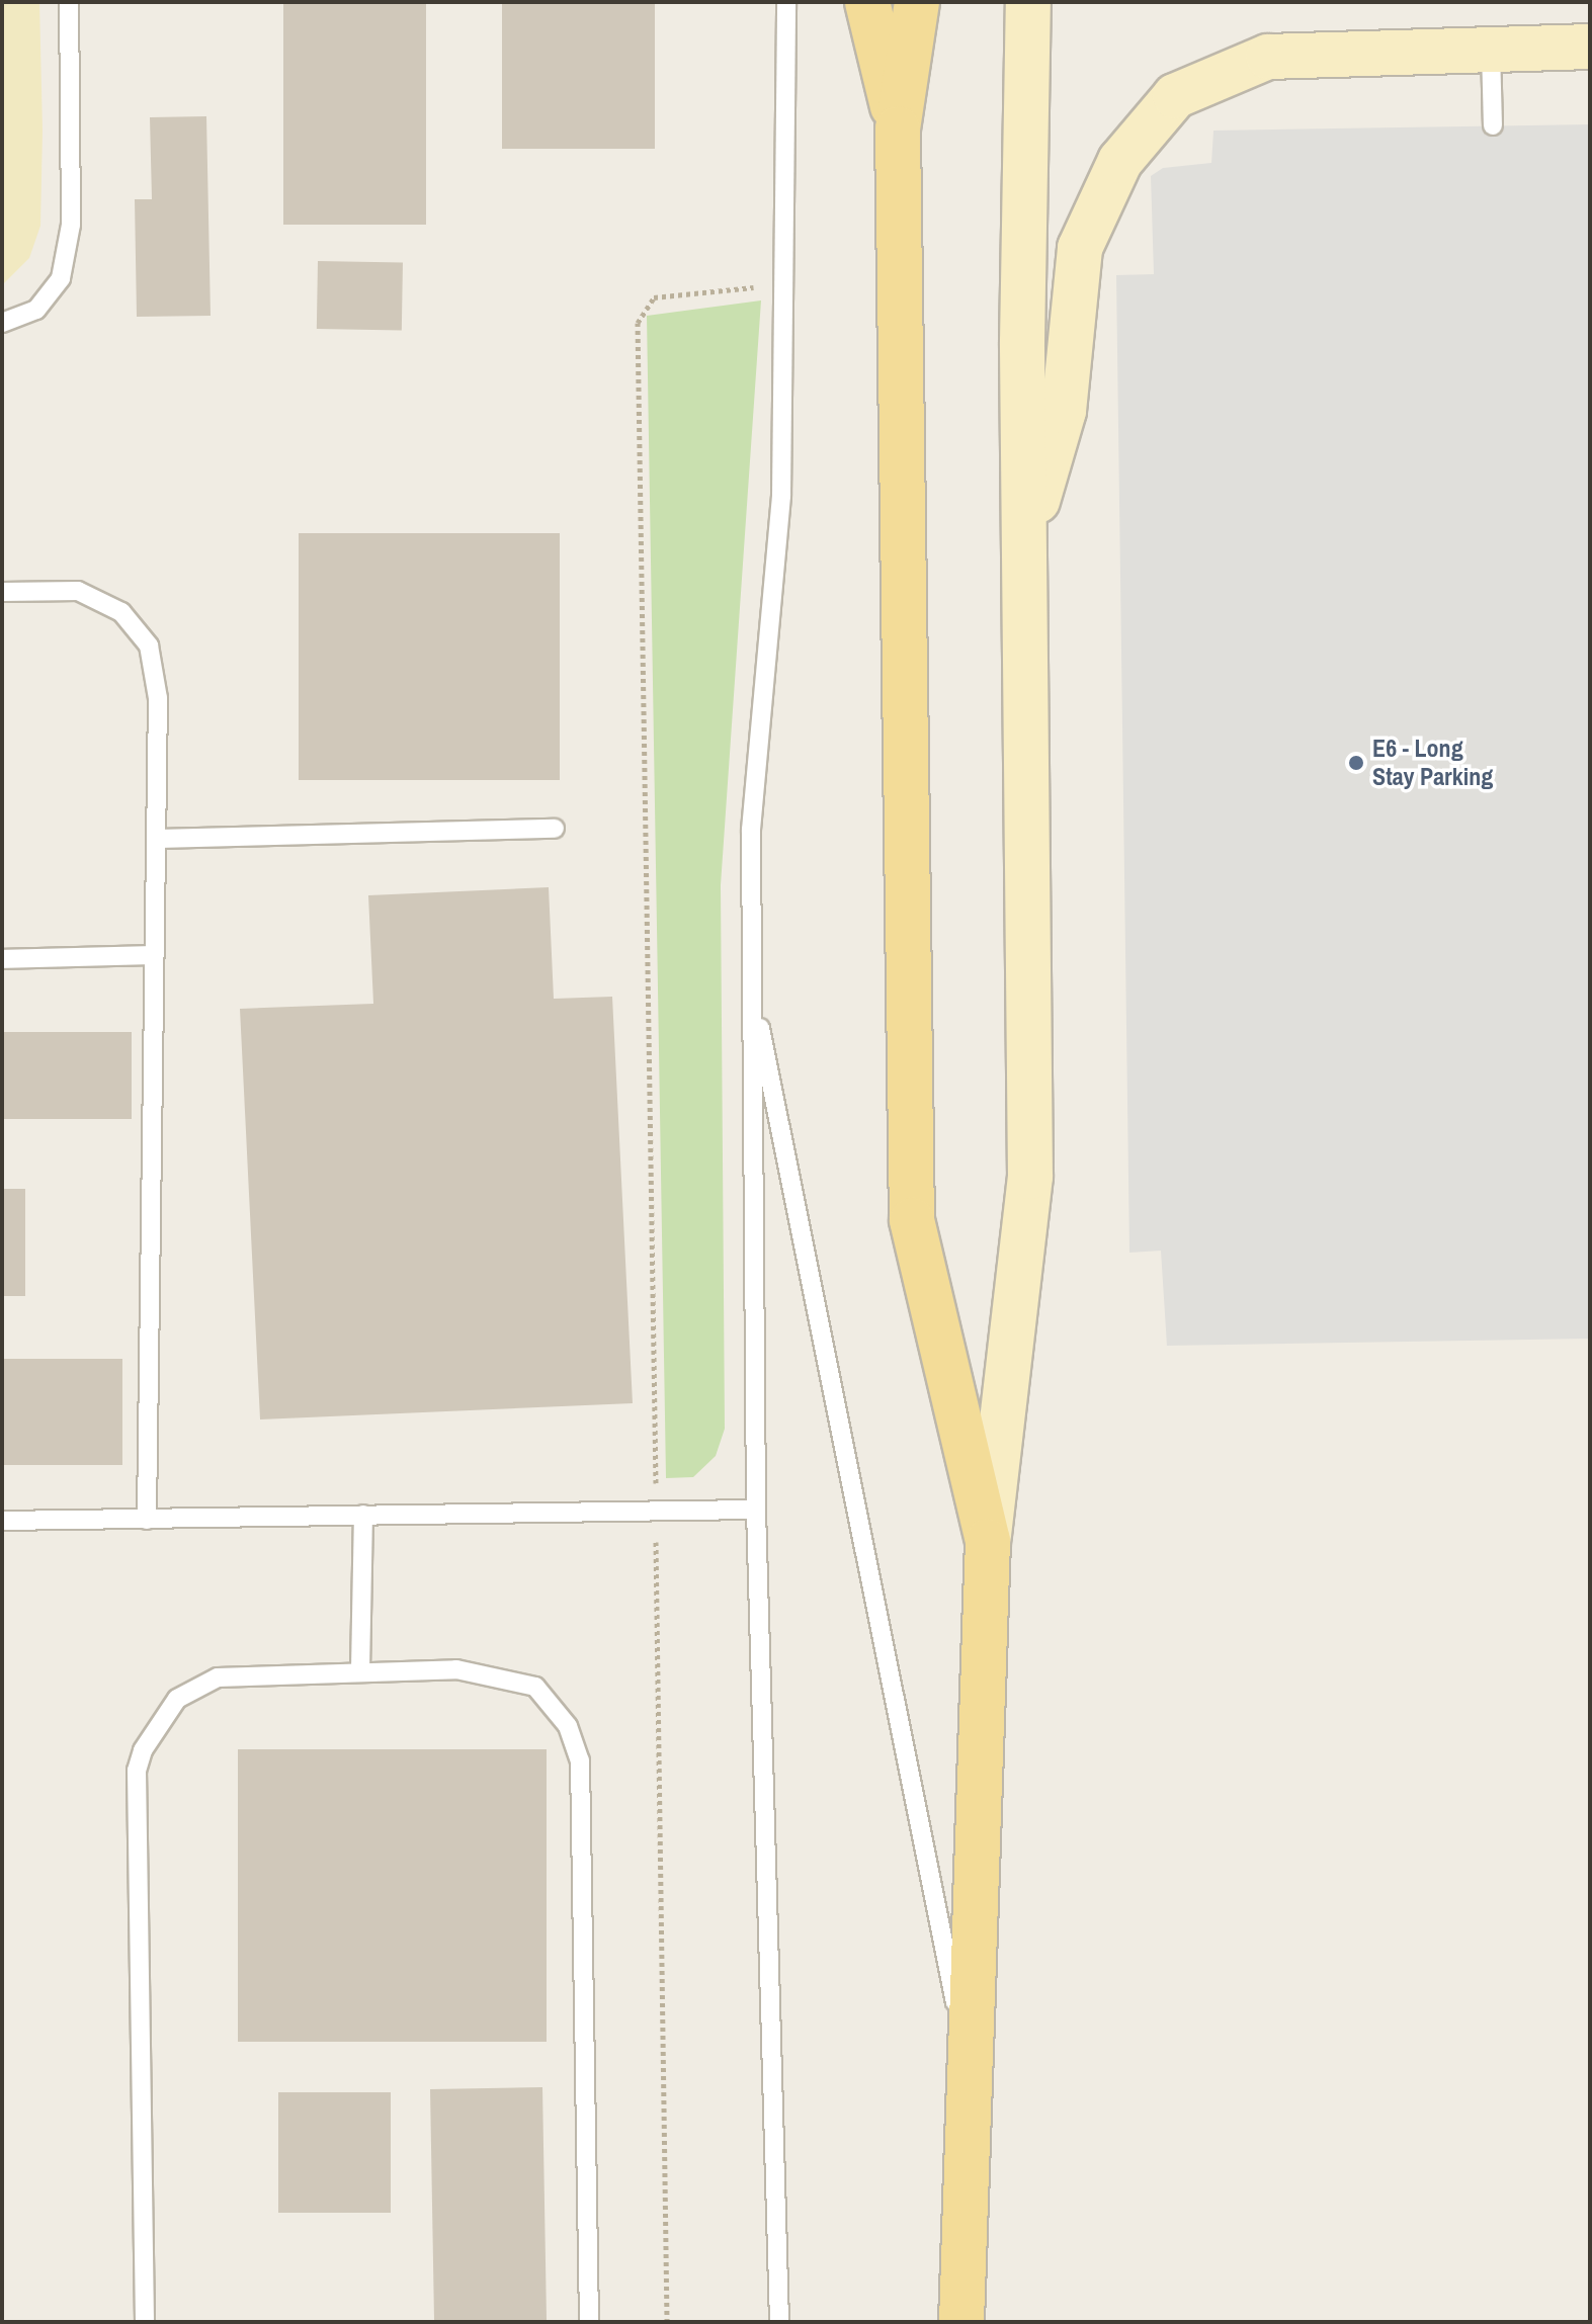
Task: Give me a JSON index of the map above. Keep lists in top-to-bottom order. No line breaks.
{"places":["E6 - Long Stay Parking"]}
